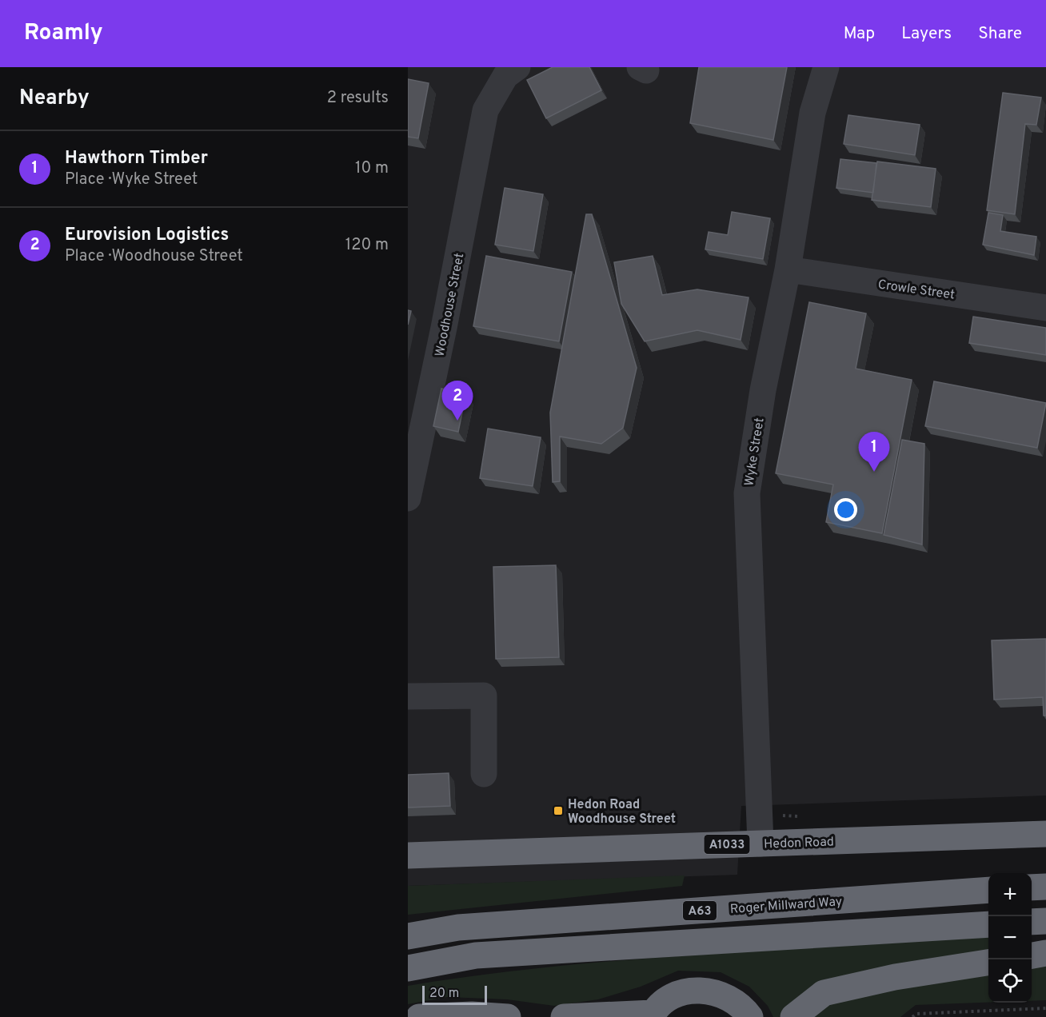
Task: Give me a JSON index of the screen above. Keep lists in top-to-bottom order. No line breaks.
{"streets":{"highway":["Hedon Road","A1033","Roger Millward Way","A63"],"street":["Crowle Street","Woodhouse Street","Wyke Street"]},"crossings":[["Crowle Street","Wyke Street"],["Wyke Street","Hedon Road"]],"places":{"transit":["Hedon Road Woodhouse Street"]},"scale_bar":"20 m","page":{"header":"Roamly","nav":["Map","Layers","Share"],"heading":["Nearby","2 results"],"list":[{"mark":"1","name":"Hawthorn Timber","note":"Place · Wyke Street","value":"10 m"},{"mark":"2","name":"Eurovision Logistics","note":"Place · Woodhouse Street","value":"120 m"}],"pins":["2","1"],"map_buttons":["+","−"],"scale":"20 m"}}
